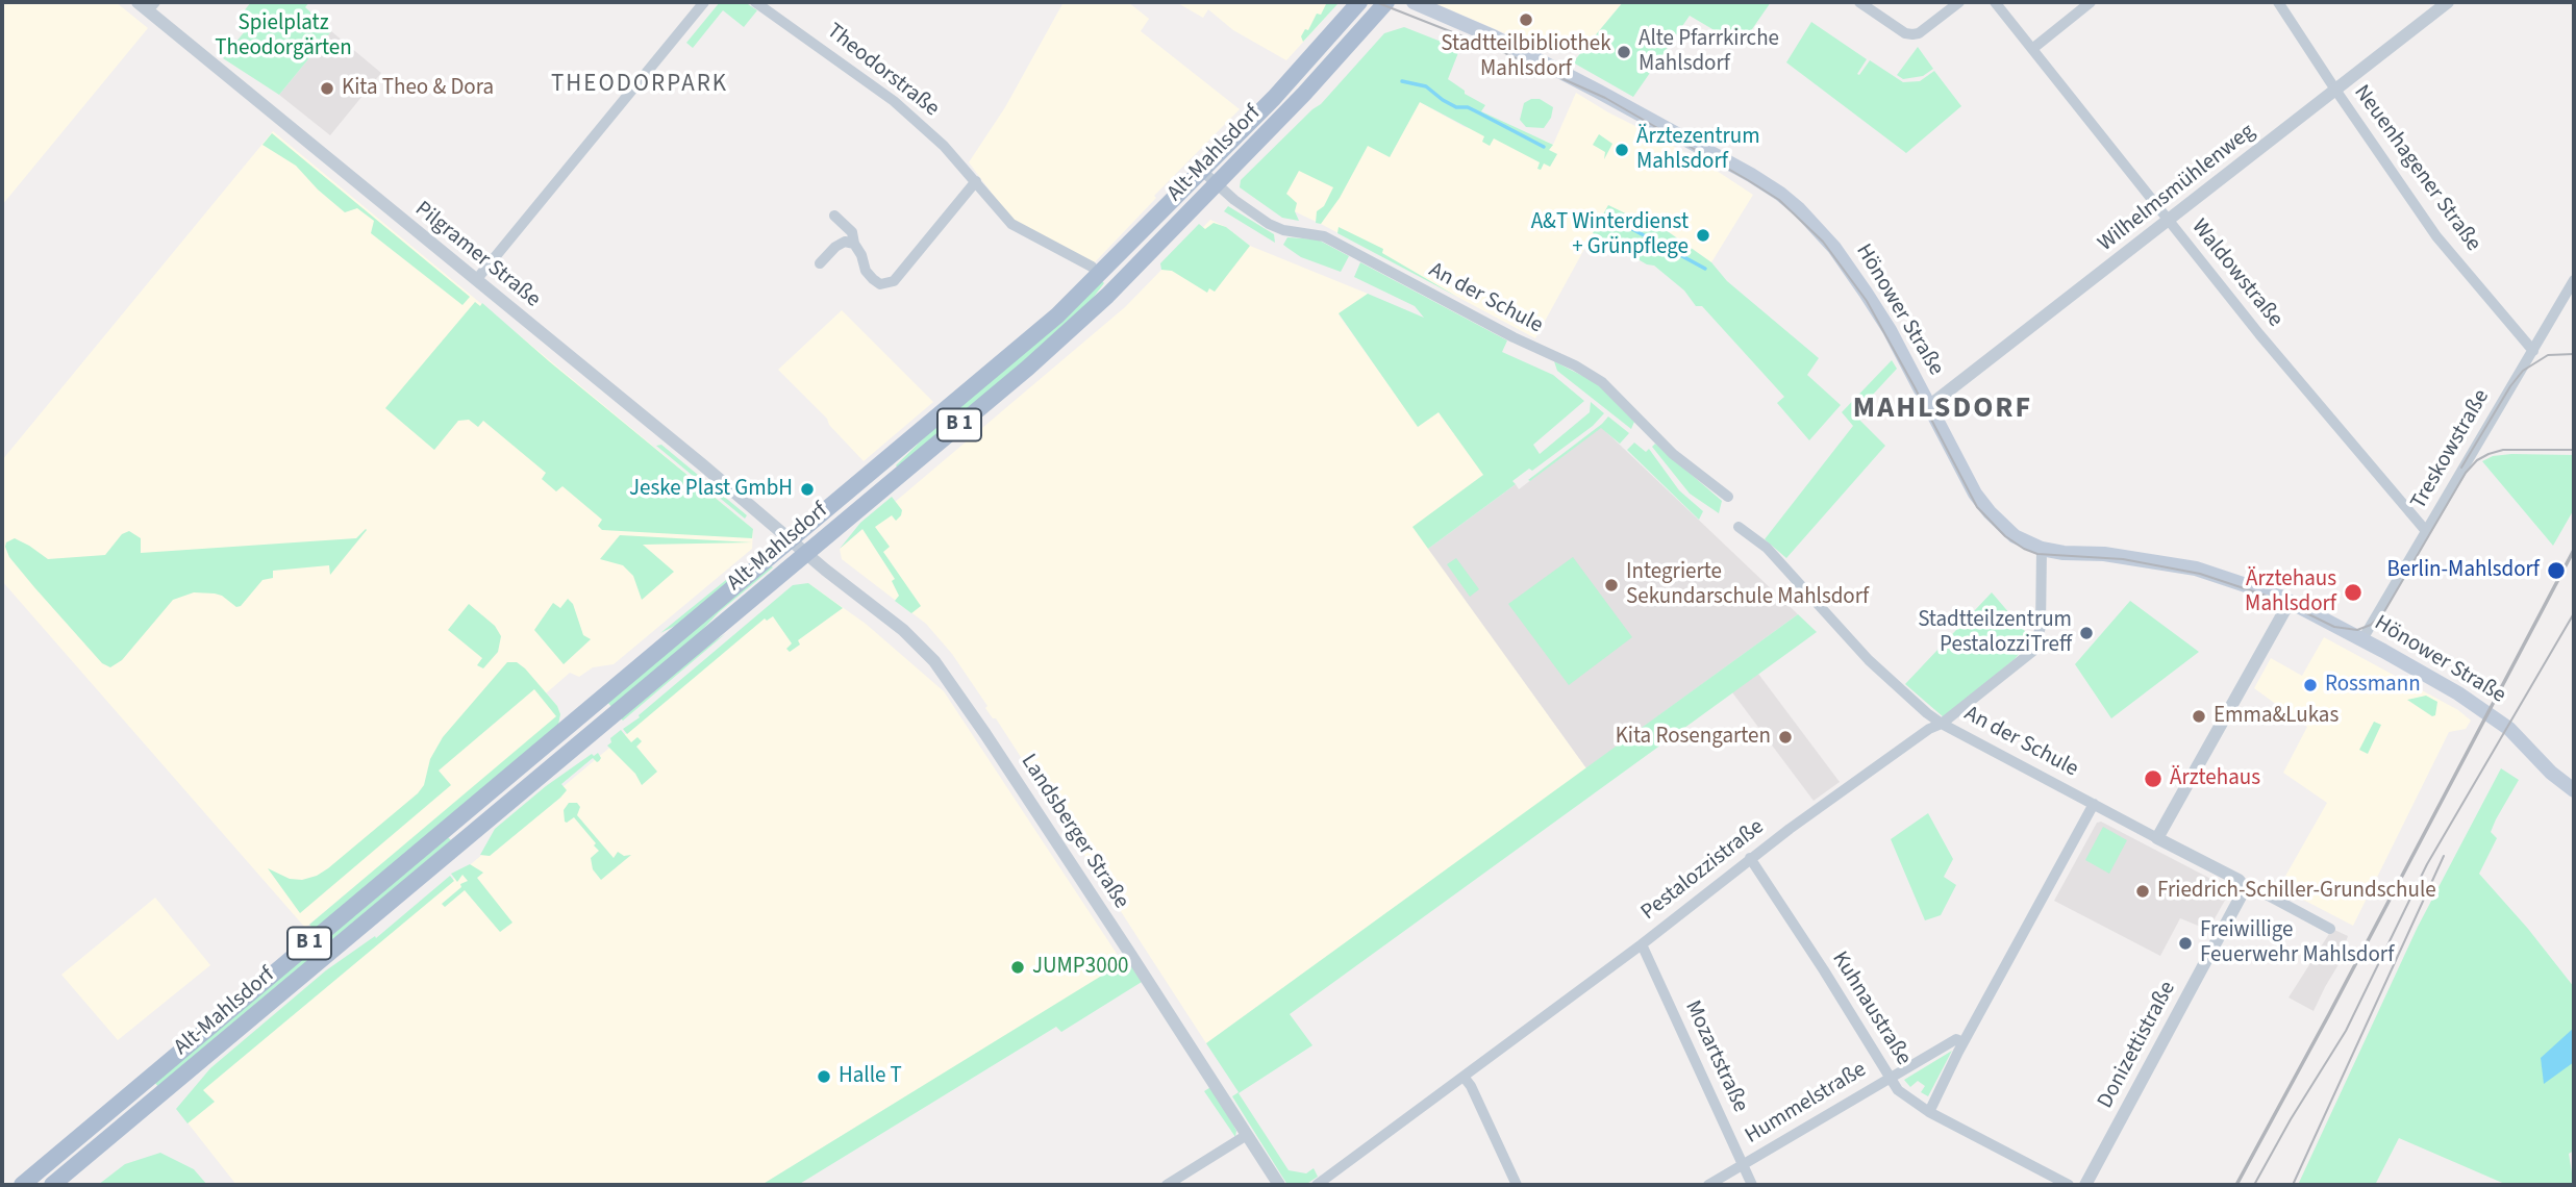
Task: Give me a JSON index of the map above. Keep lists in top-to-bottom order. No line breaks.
{"streets":{"main road":["Alt-Mahlsdorf","Hönower Straße","B 1"],"street":["Theodorstraße","Neuenhagener Straße","Wilhelmsmühlenweg","Pilgramer Straße","Waldowstraße","An der Schule","Treskowstraße","Landsberger Straße","Pestalozzistraße","Kuhnaustraße","Donizettistraße","Mozartstraße","Hummelstraße"]},"crossings":[["Theodorstraße","Alt-Mahlsdorf"],["Alt-Mahlsdorf","Pilgramer Straße"],["Alt-Mahlsdorf","An der Schule"],["Alt-Mahlsdorf","Landsberger Straße"],["Neuenhagener Straße","Wilhelmsmühlenweg"],["Neuenhagener Straße","Treskowstraße"],["Wilhelmsmühlenweg","Waldowstraße"],["Wilhelmsmühlenweg","Hönower Straße"],["Pilgramer Straße","Landsberger Straße"],["Waldowstraße","Treskowstraße"],["An der Schule","Pestalozzistraße"],["An der Schule","Donizettistraße"],["Hönower Straße","Treskowstraße"],["Hönower Straße","Pestalozzistraße"],["Pestalozzistraße","Kuhnaustraße"],["Pestalozzistraße","Mozartstraße"],["Kuhnaustraße","Hummelstraße"],["Mozartstraße","Hummelstraße"]],"districts":["THEODORPARK","MAHLSDORF"],"parks":["Spielplatz Theodorgärten"],"places":["Stadtteilbibliothek Mahlsdorf","Alte Pfarrkirche Mahlsdorf","Kita Theo & Dora","Ärztezentrum Mahlsdorf","A&T Winterdienst + Grünpflege","Jeske Plast GmbH","Berlin-Mahlsdorf","Integrierte Sekundarschule Mahlsdorf","Ärztehaus Mahlsdorf","Stadtteilzentrum PestalozziTreff","Rossmann","Emma&Lukas","Kita Rosengarten","Ärztehaus","Friedrich-Schiller-Grundschule","Freiwillige Feuerwehr Mahlsdorf","JUMP3000","Halle T"]}
